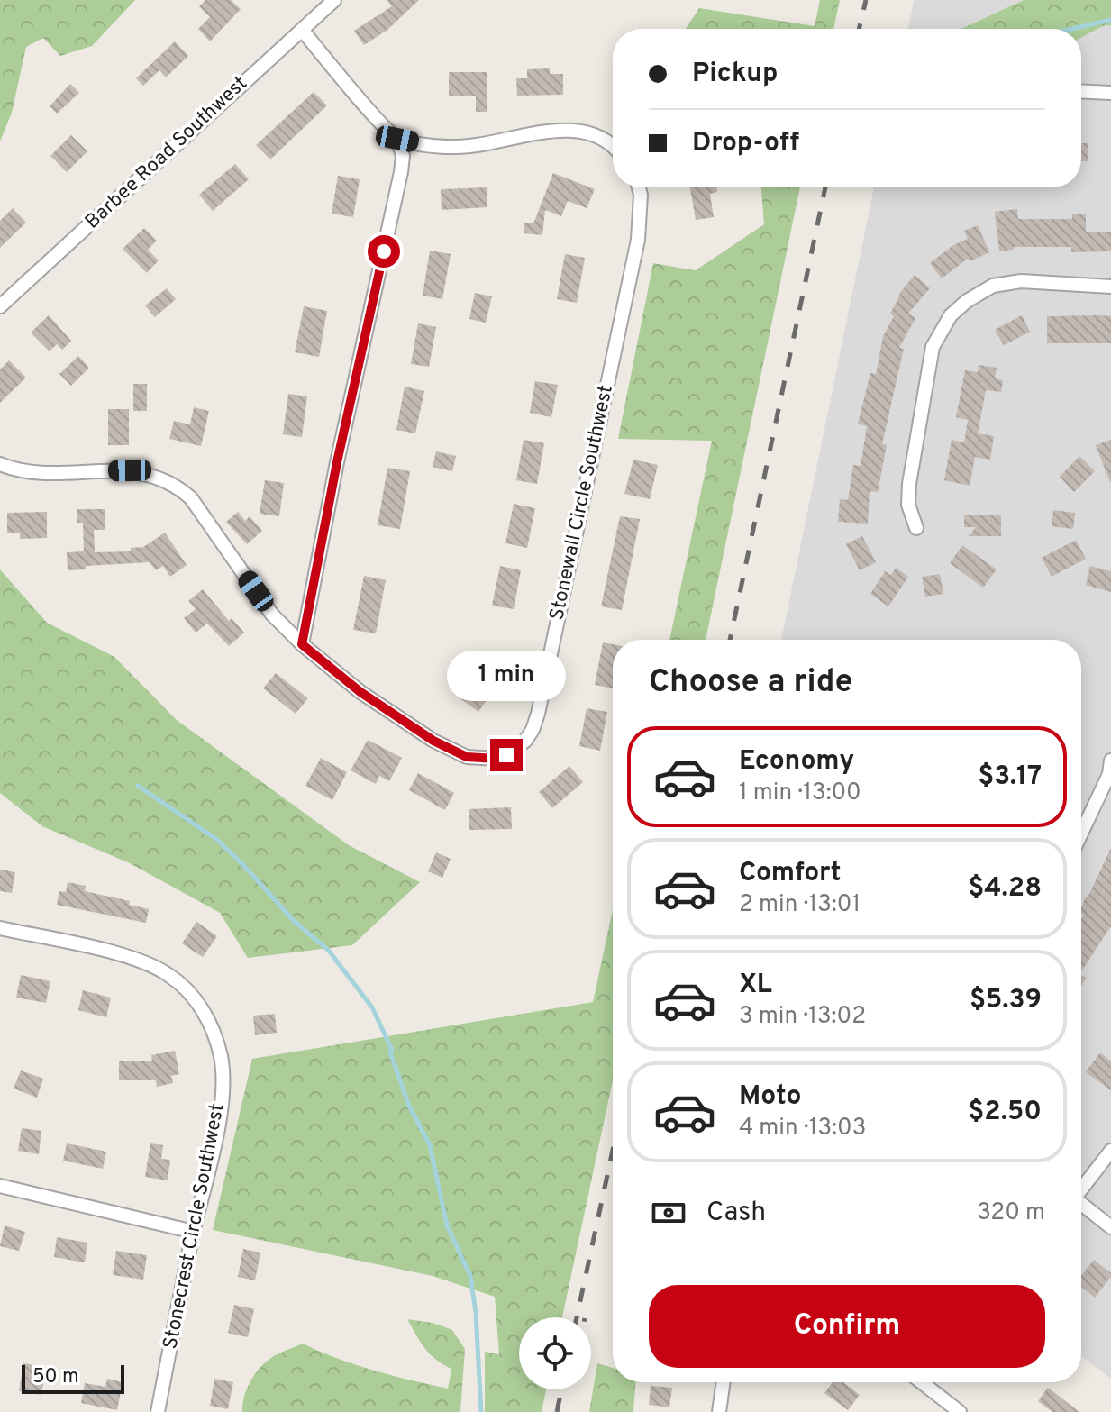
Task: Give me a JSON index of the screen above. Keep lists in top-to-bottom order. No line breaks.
{"streets":{"street":["Barbee Road Southwest","Stonewall Circle Southwest","Stonecrest Circle Southwest"]},"scale_bar":"50 m","page":{"banner":["Pickup","Drop-off"],"heading":"Choose a ride","bubble":"1 min","list":[{"name":"Economy","note":"1 min · 13:00","value":"$3.17"},{"name":"Comfort","note":"2 min · 13:01","value":"$4.28"},{"name":"XL","note":"3 min · 13:02","value":"$5.39"},{"name":"Moto","note":"4 min · 13:03","value":"$2.50"}],"pay":["Cash","320 m"],"buttons":"Confirm","scale":"50 m"}}
